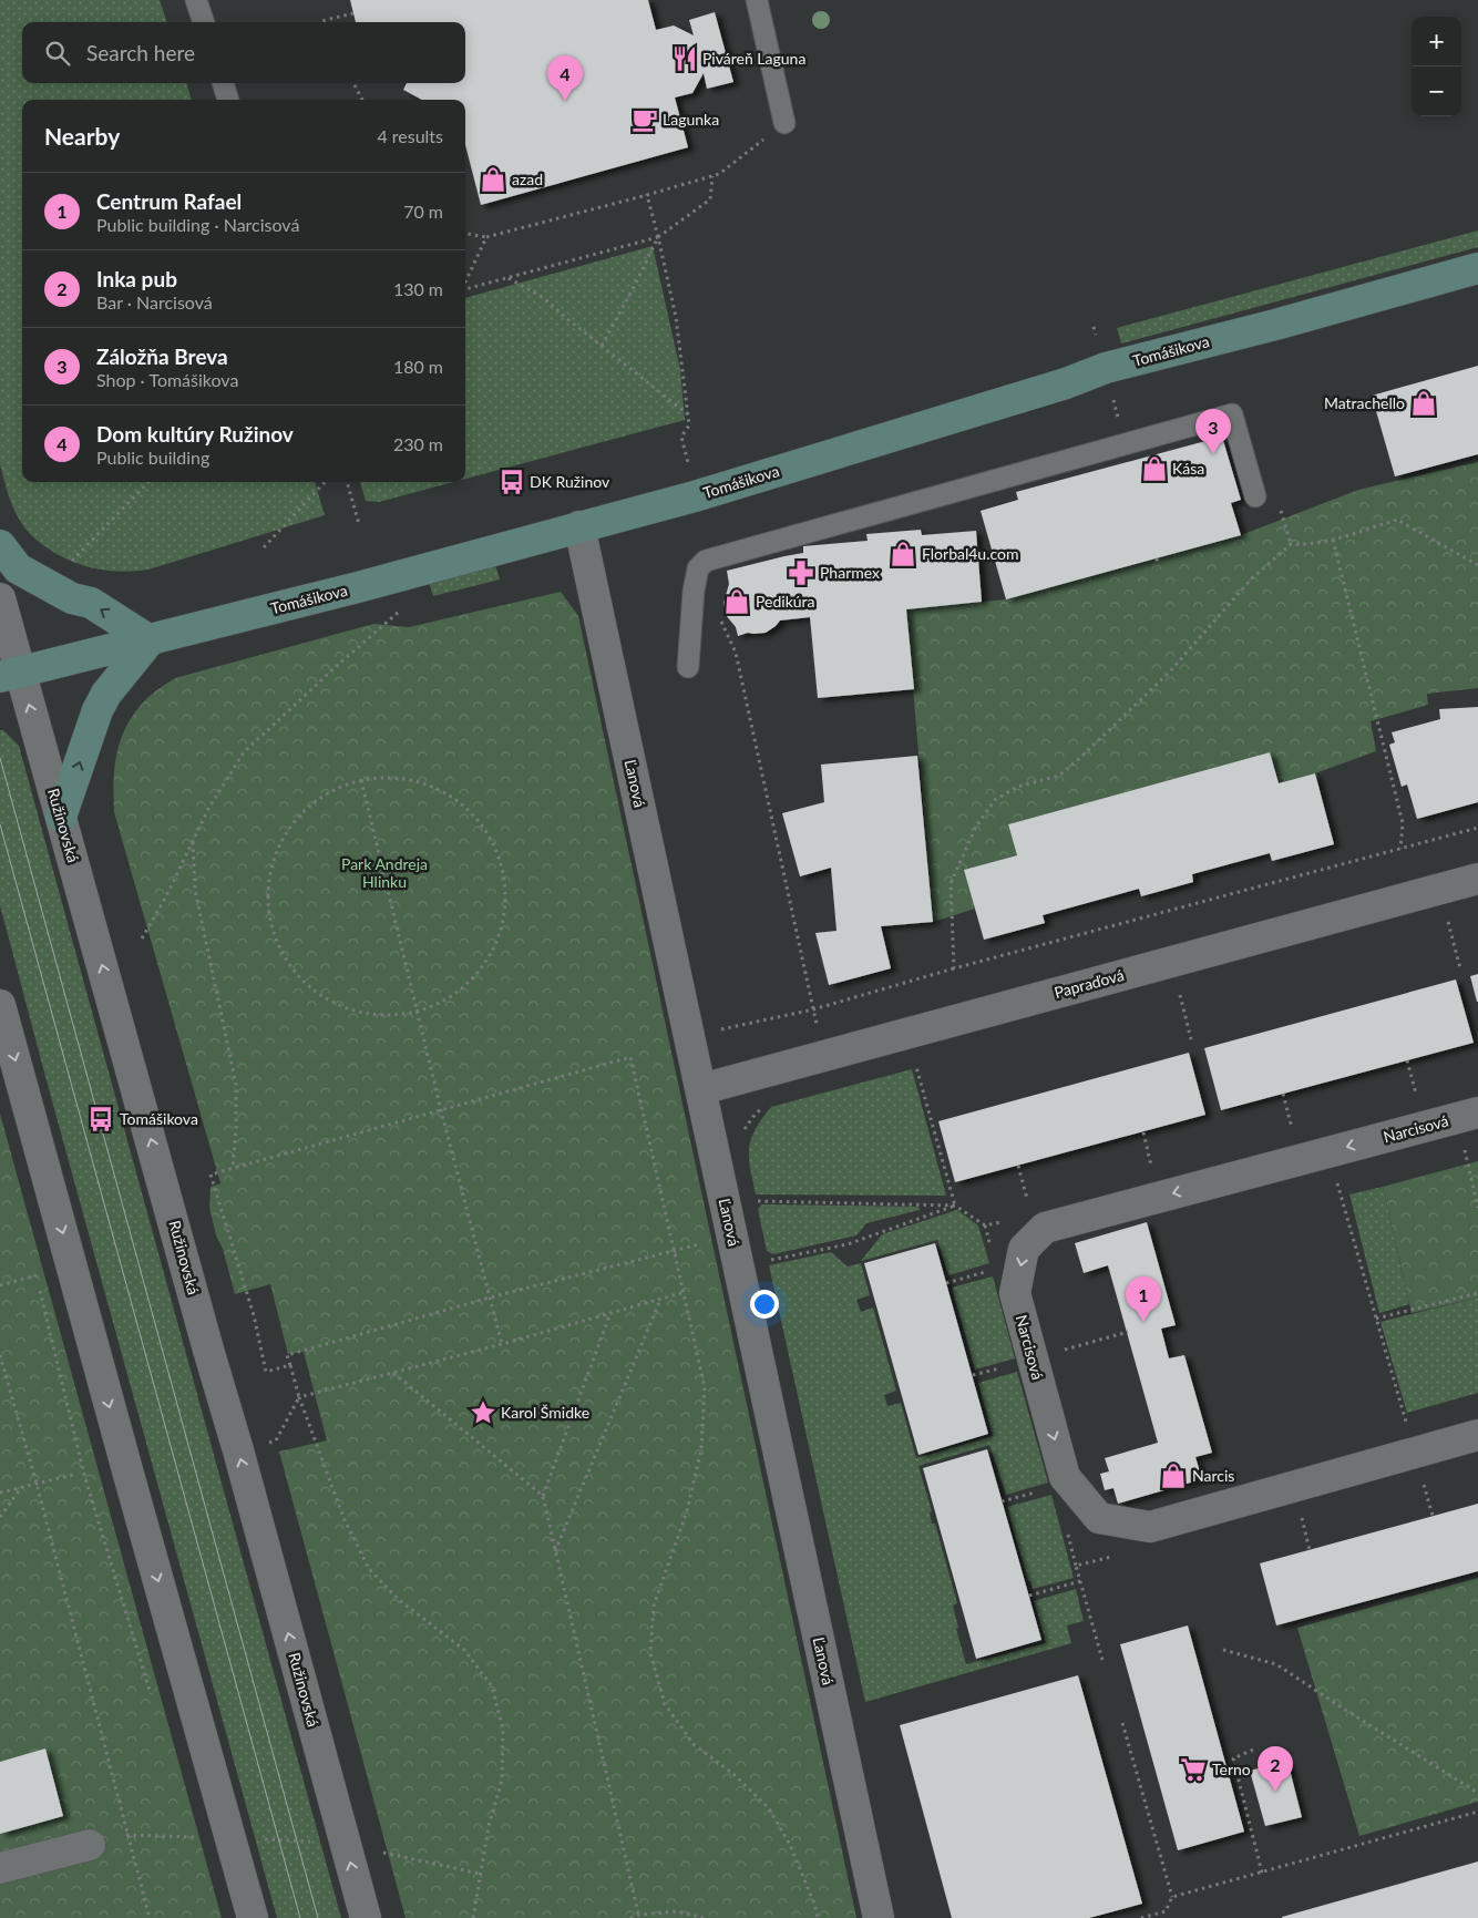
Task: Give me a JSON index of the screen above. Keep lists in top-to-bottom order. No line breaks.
{"streets":{"main road":["Tomášikova"],"street":["Ľanová","Ružinovská","Papraďová","Narcisová"]},"crossings":[["Tomášikova","Ľanová"],["Tomášikova","Ružinovská"],["Ľanová","Papraďová"]],"parks":["Park Andreja Hlinku"],"places":{"restaurant":["Piváreň Laguna"],"cafe":["Lagunka"],"shop":["azad","Matrachello","Kása","Florbal4u.com","Pedikúra","Narcis"],"bus stop":["DK Ružinov","Tomášikova"],"pharmacy":["Pharmex"],"place":["Karol Šmidke"],"supermarket":["Terno"]},"page":{"map_buttons":["+","−"],"search":"Search here","pins":["4","3","1","2"],"heading":["Nearby","4 results"],"list":[{"mark":"1","name":"Centrum Rafael","note":"Public building · Narcisová","value":"70 m"},{"mark":"2","name":"Inka pub","note":"Bar · Narcisová","value":"130 m"},{"mark":"3","name":"Záložňa Breva","note":"Shop · Tomášikova","value":"180 m"},{"mark":"4","name":"Dom kultúry Ružinov","note":"Public building","value":"230 m"}]}}
